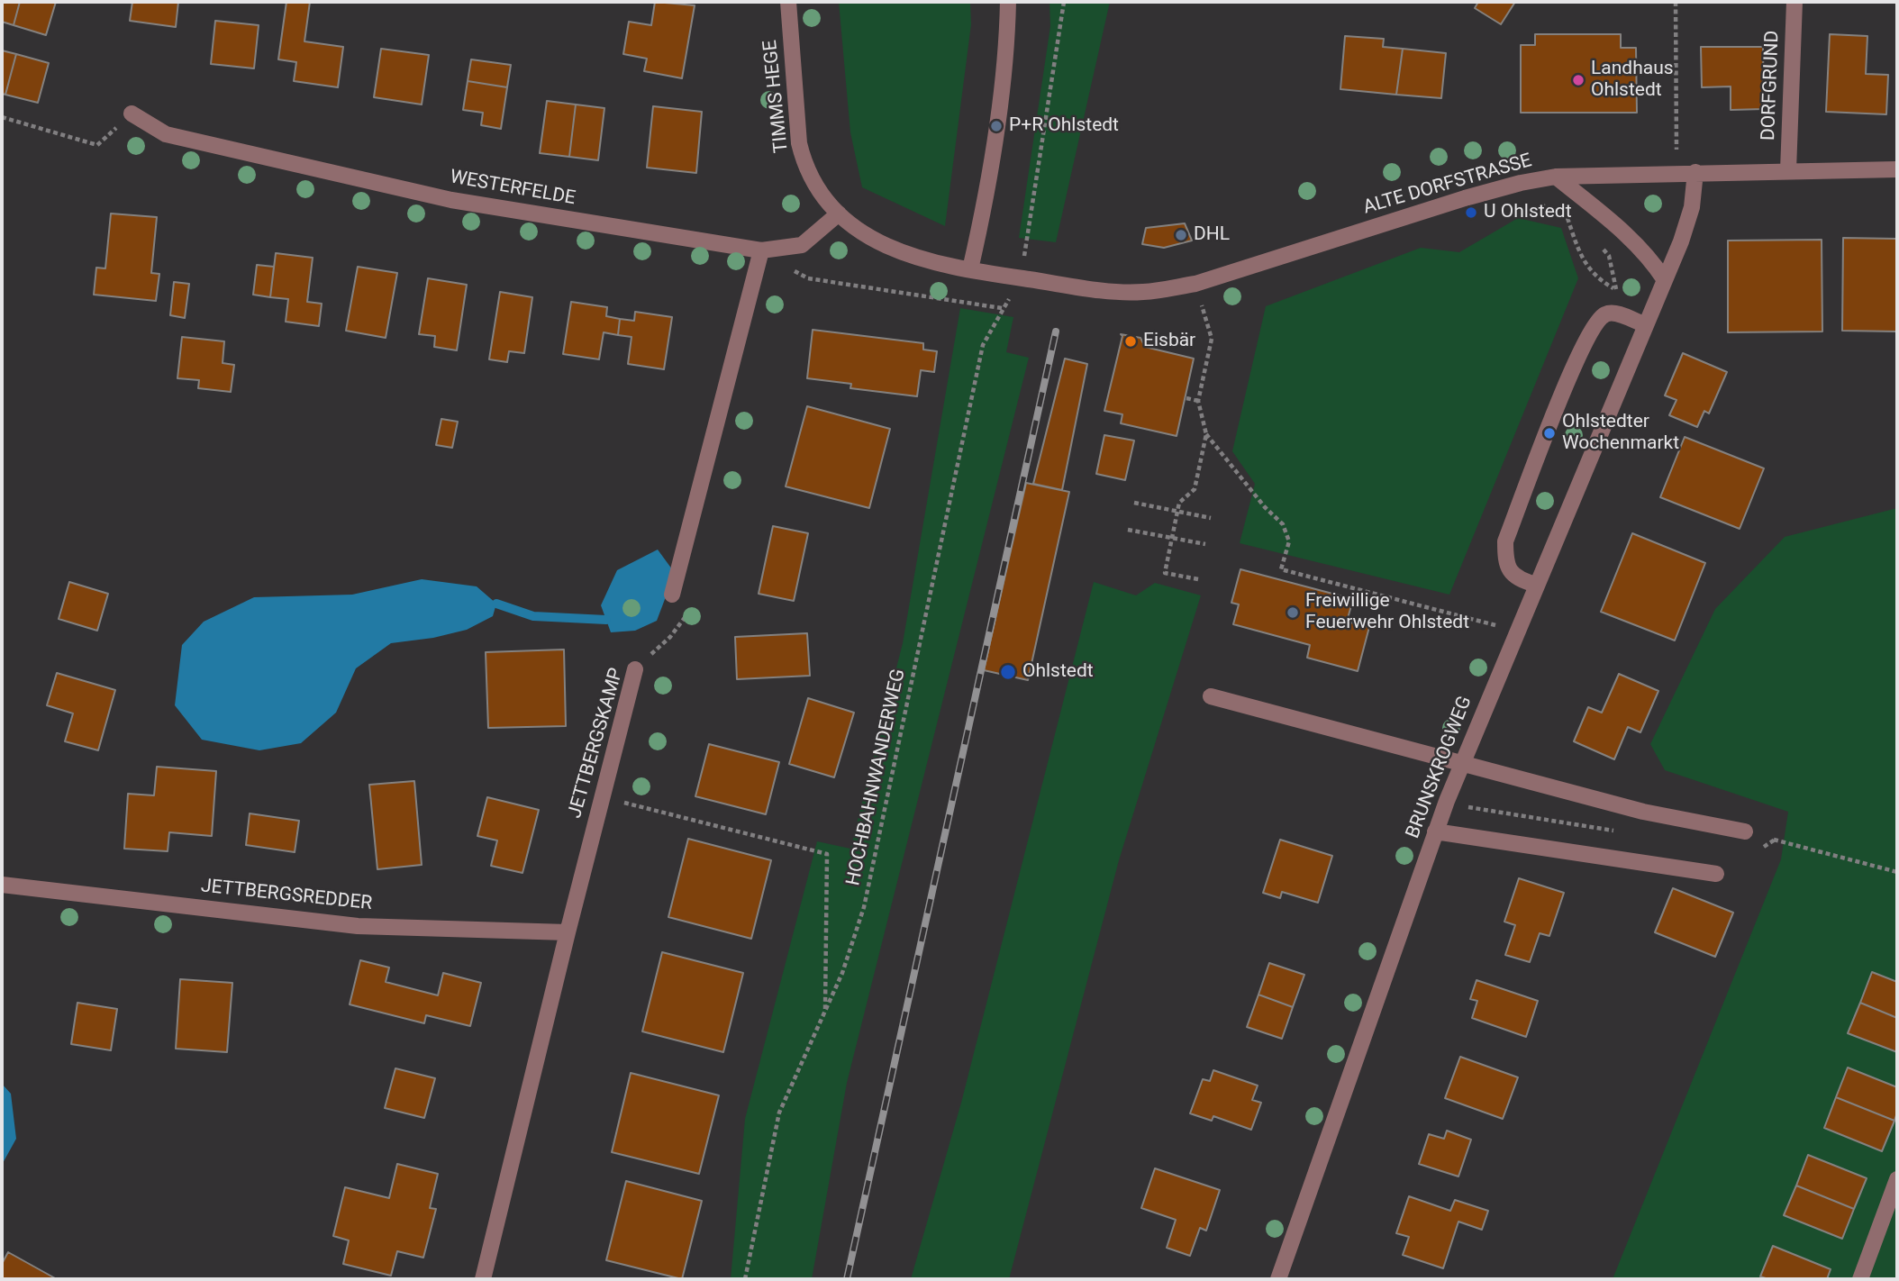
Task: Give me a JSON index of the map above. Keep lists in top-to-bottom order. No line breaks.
{"streets":{"street":["DORFGRUND","TIMMS HEGE","ALTE DORFSTRASSE","WESTERFELDE","JETTBERGSKAMP","BRUNSKROGWEG","JETTBERGSREDDER"],"path":["HOCHBAHNWANDERWEG"]},"crossings":[["DORFGRUND","ALTE DORFSTRASSE"],["TIMMS HEGE","WESTERFELDE"],["ALTE DORFSTRASSE","BRUNSKROGWEG"],["ALTE DORFSTRASSE","HOCHBAHNWANDERWEG"],["JETTBERGSKAMP","JETTBERGSREDDER"]],"places":["Landhaus Ohlstedt","P+R Ohlstedt","U Ohlstedt","DHL","Eisbär","Ohlstedter Wochenmarkt","Freiwillige Feuerwehr Ohlstedt","Ohlstedt"]}
